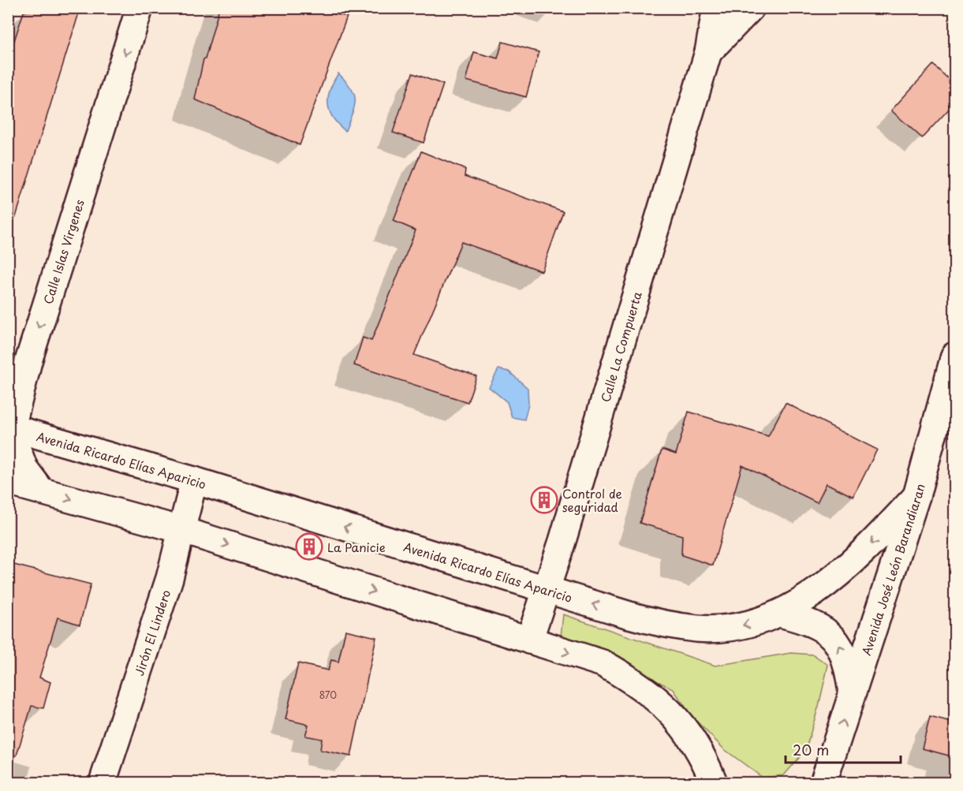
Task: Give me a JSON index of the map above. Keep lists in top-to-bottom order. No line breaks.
{"streets":{"street":["Calle Islas Virgenes","Calle La Compuerta","Avenida Ricardo Elías Aparicio","Avenida José León Barandiaran","Jirón El Lindero"]},"crossings":[["Calle Islas Virgenes","Avenida Ricardo Elías Aparicio"],["Calle La Compuerta","Avenida Ricardo Elías Aparicio"],["Avenida Ricardo Elías Aparicio","Avenida José León Barandiaran"],["Avenida Ricardo Elías Aparicio","Jirón El Lindero"]],"one_way":["Calle Islas Virgenes"],"places":{"building":["Control de seguridad","La Panicie"]},"house_numbers":["870"],"scale_bar":"20 m"}
